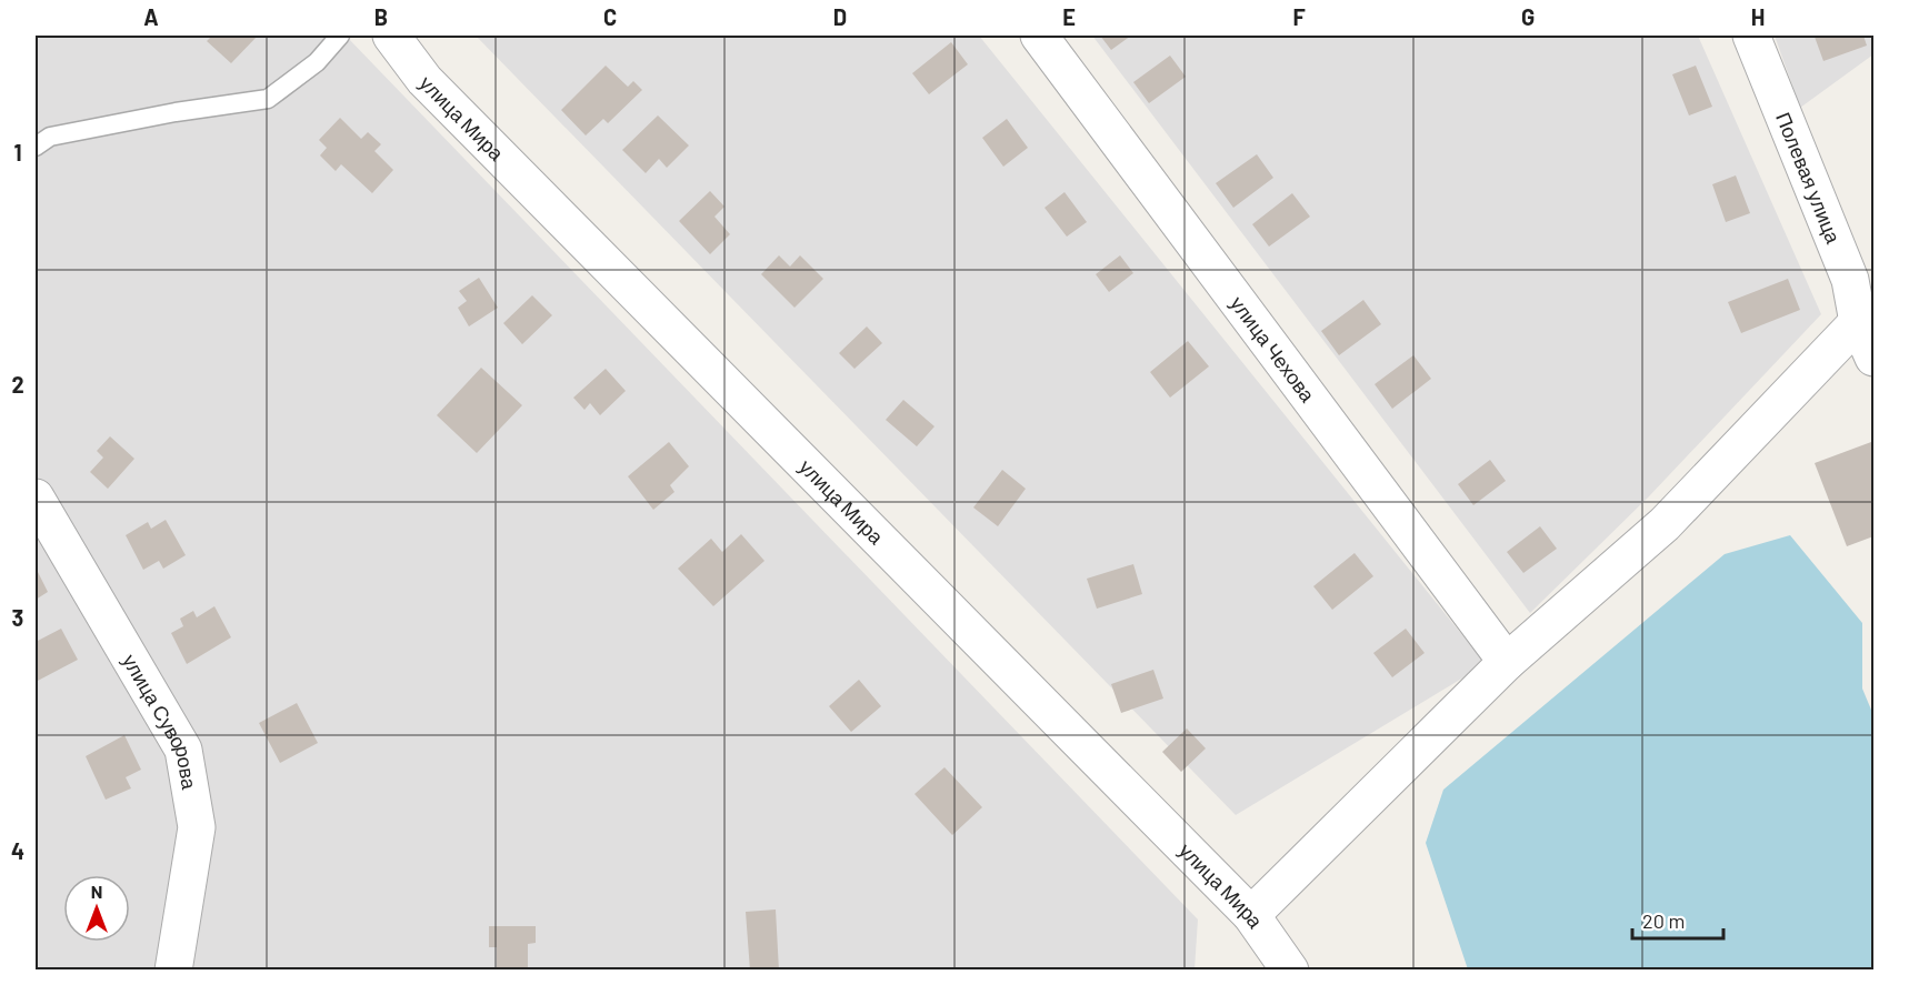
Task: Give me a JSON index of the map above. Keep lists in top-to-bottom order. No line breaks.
{"streets":{"street":["улица Мира","Полевая улица","улица Чехова","улица Суворова"]},"scale_bar":"20 m","north":"top","grid":{"columns":["A","B","C","D","E","F","G","H"],"rows":["1","2","3","4"]}}
